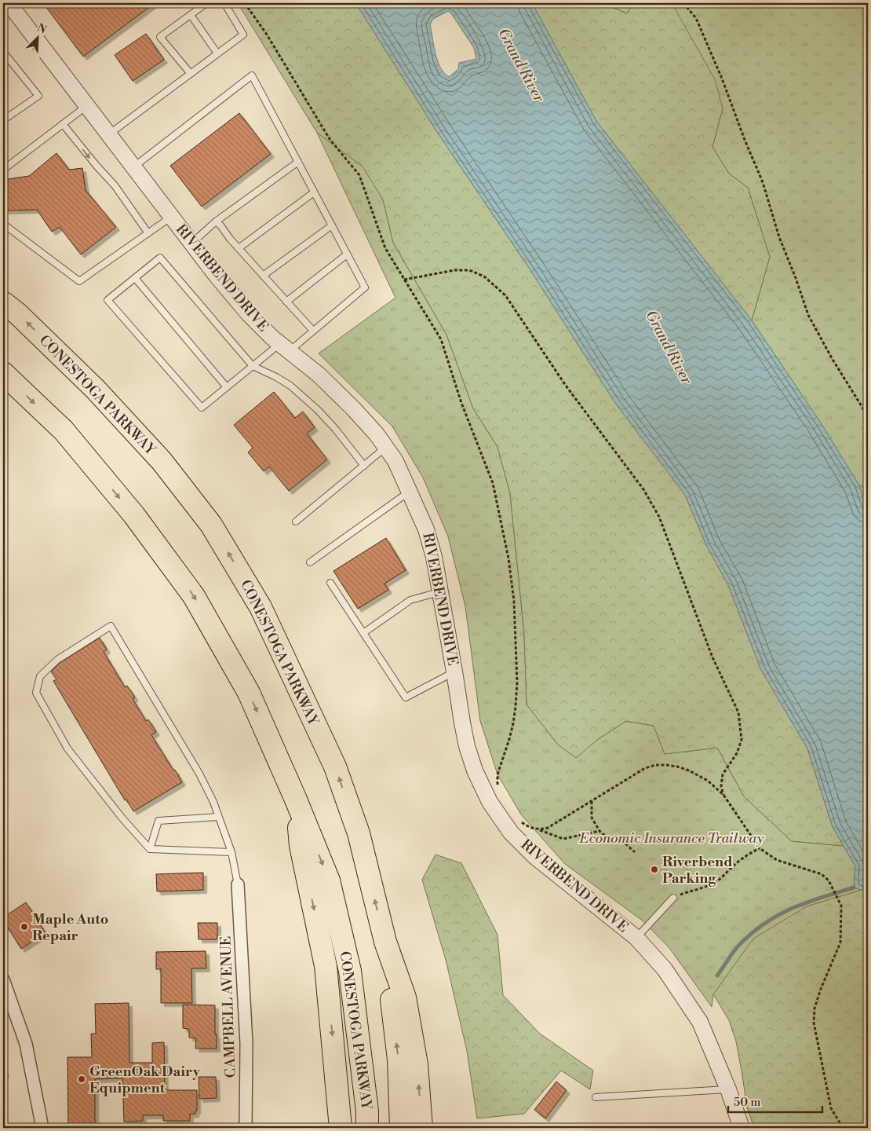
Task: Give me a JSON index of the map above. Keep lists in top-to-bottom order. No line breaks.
{"streets":{"highway":["CONESTOGA PARKWAY"],"street":["RIVERBEND DRIVE","CAMPBELL AVENUE"]},"water":["Grand River"],"parks":["Economic Insurance Trailway"],"places":["Riverbend Parking","Maple Auto Repair","GreenOak Dairy Equipment"],"scale_bar":"50 m","north":"top right"}
